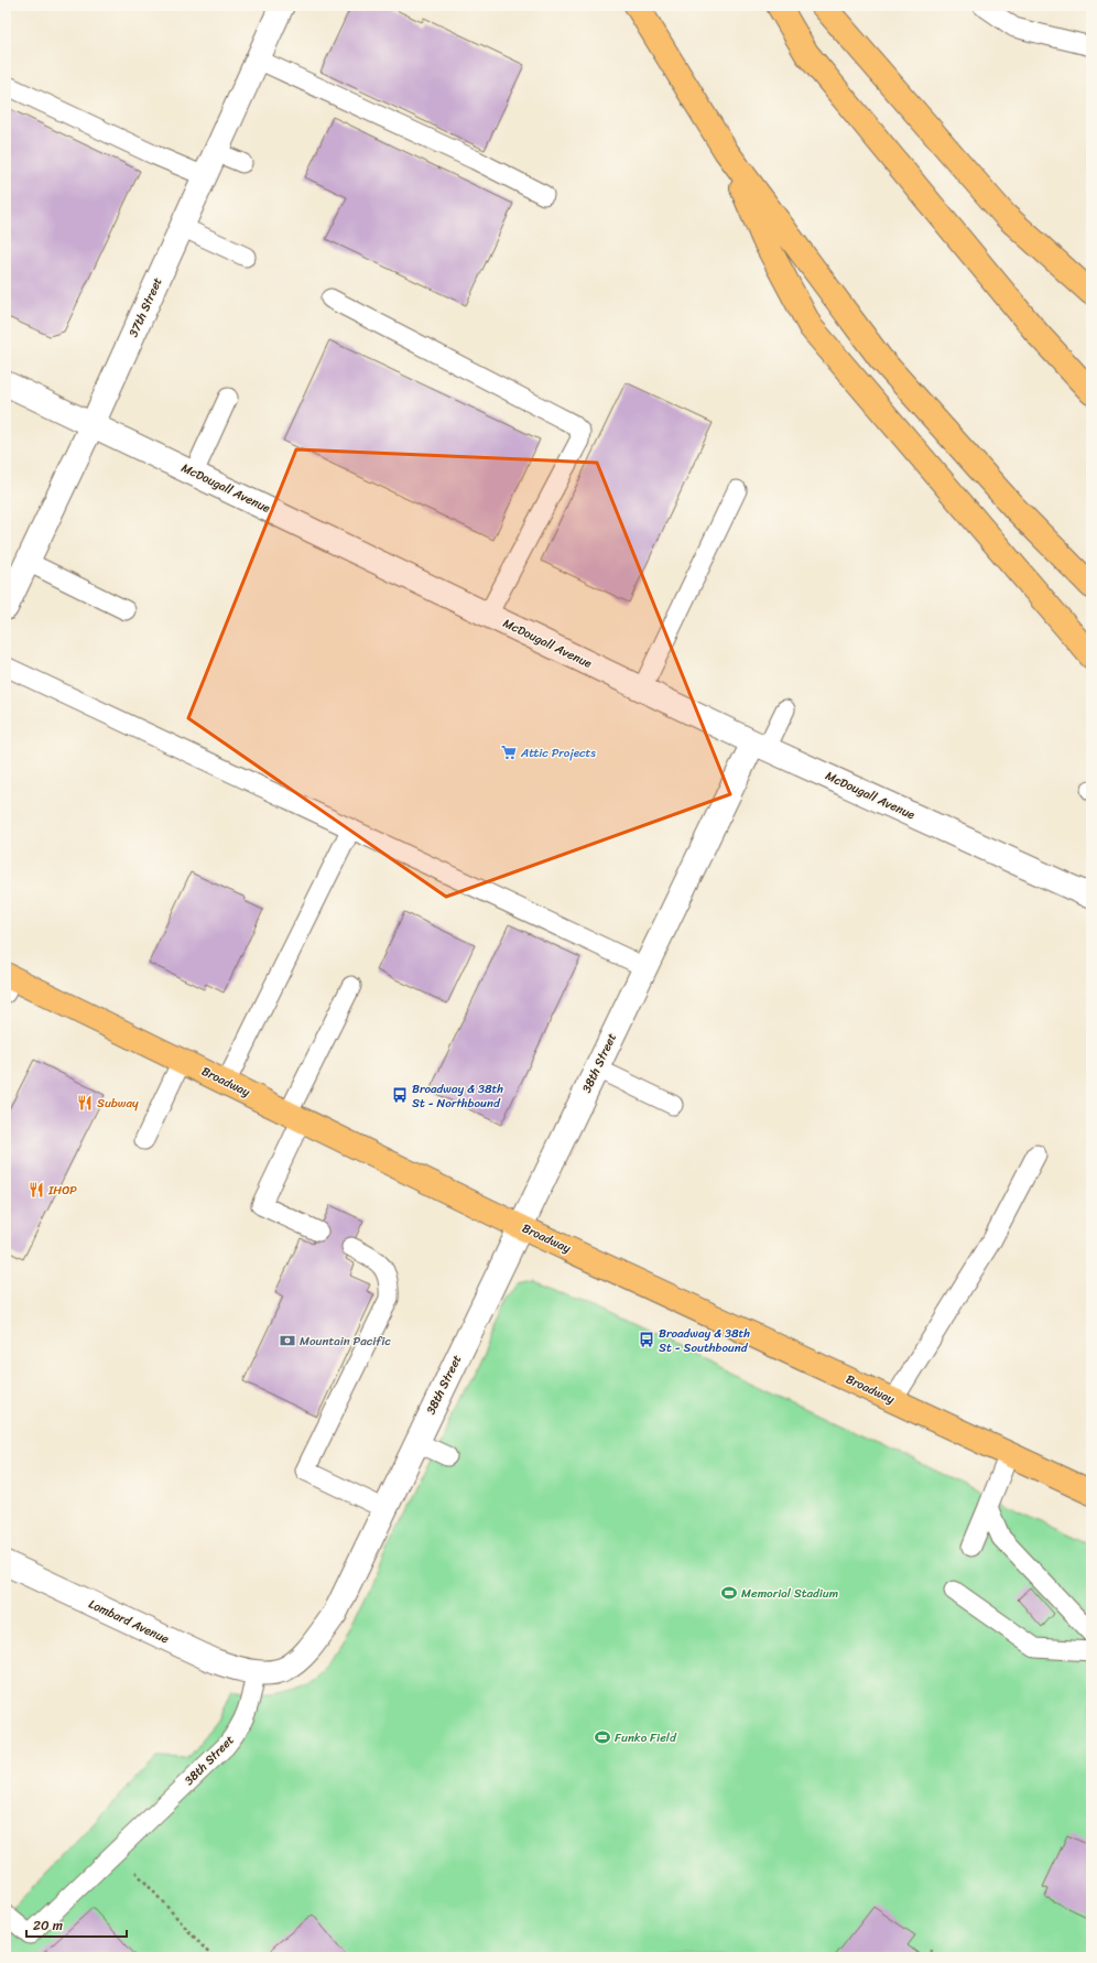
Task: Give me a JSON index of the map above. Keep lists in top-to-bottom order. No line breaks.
{"streets":{"main road":["Broadway"],"street":["37th Street","McDougall Avenue","38th Street","Lombard Avenue"]},"crossings":[["37th Street","McDougall Avenue"],["McDougall Avenue","38th Street"],["38th Street","Broadway"],["38th Street","Lombard Avenue"]],"places":{"supermarket":["Attic Projects"],"bus stop":["Broadway & 38th St - Northbound","Broadway & 38th St - Southbound"],"restaurant":["Subway","IHOP"],"bank":["Mountain Pacific"],"sports":["Memorial Stadium","Funko Field"]},"scale_bar":"20 m"}
